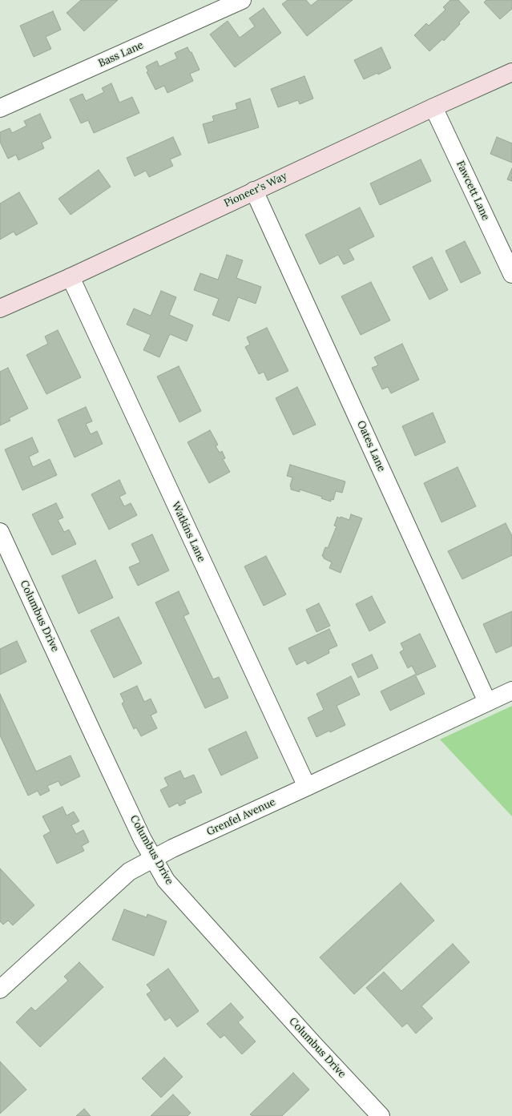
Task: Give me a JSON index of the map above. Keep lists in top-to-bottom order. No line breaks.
{"streets":{"main road":["Pioneer's Way"],"street":["Bass Lane","Fawcett Lane","Oates Lane","Watkins Lane","Columbus Drive","Grenfel Avenue"]},"crossings":[["Pioneer's Way","Fawcett Lane"],["Pioneer's Way","Oates Lane"],["Pioneer's Way","Watkins Lane"],["Oates Lane","Grenfel Avenue"],["Watkins Lane","Grenfel Avenue"],["Columbus Drive","Grenfel Avenue"]]}
